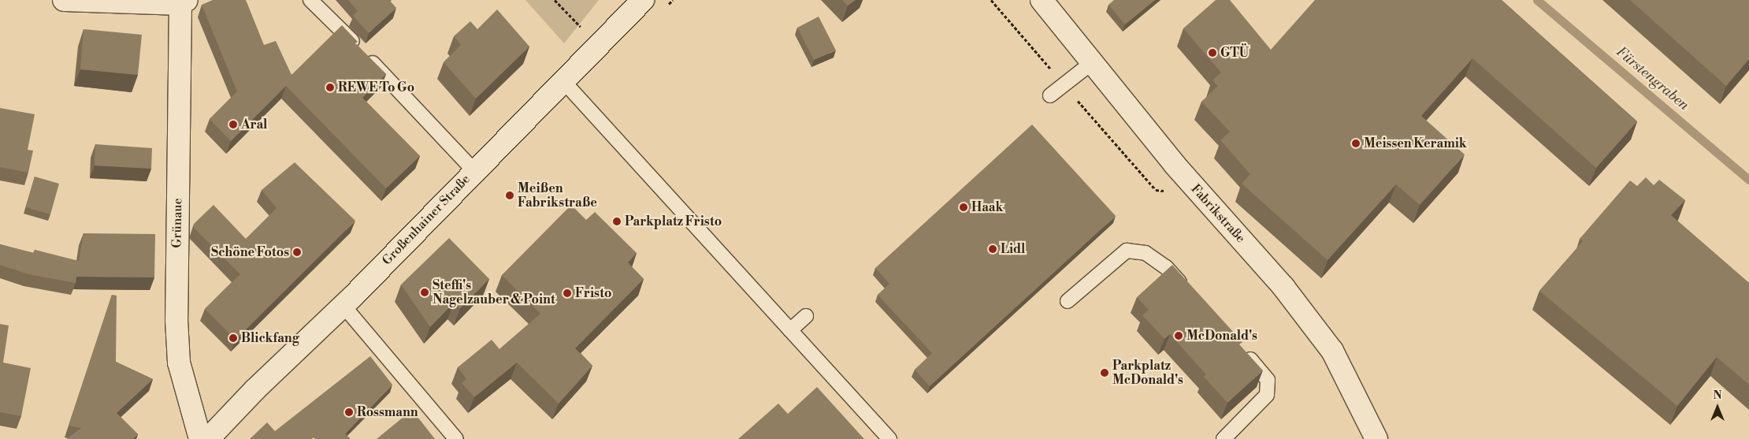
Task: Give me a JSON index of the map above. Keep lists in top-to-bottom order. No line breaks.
{"streets":{"street":["Fabrikstraße","Großenhainer Straße","Grünaue"]},"water":["Fürstengraben"],"places":["GTÜ","REWE To Go","Aral","Meissen Keramik","Meißen Fabrikstraße","Haak","Parkplatz Fristo","Lidl","Schöne Fotos","Steffi's Nagelzauber & Point","Fristo","McDonald's","Blickfang","Parkplatz McDonald's","Rossmann"],"north":"top"}
